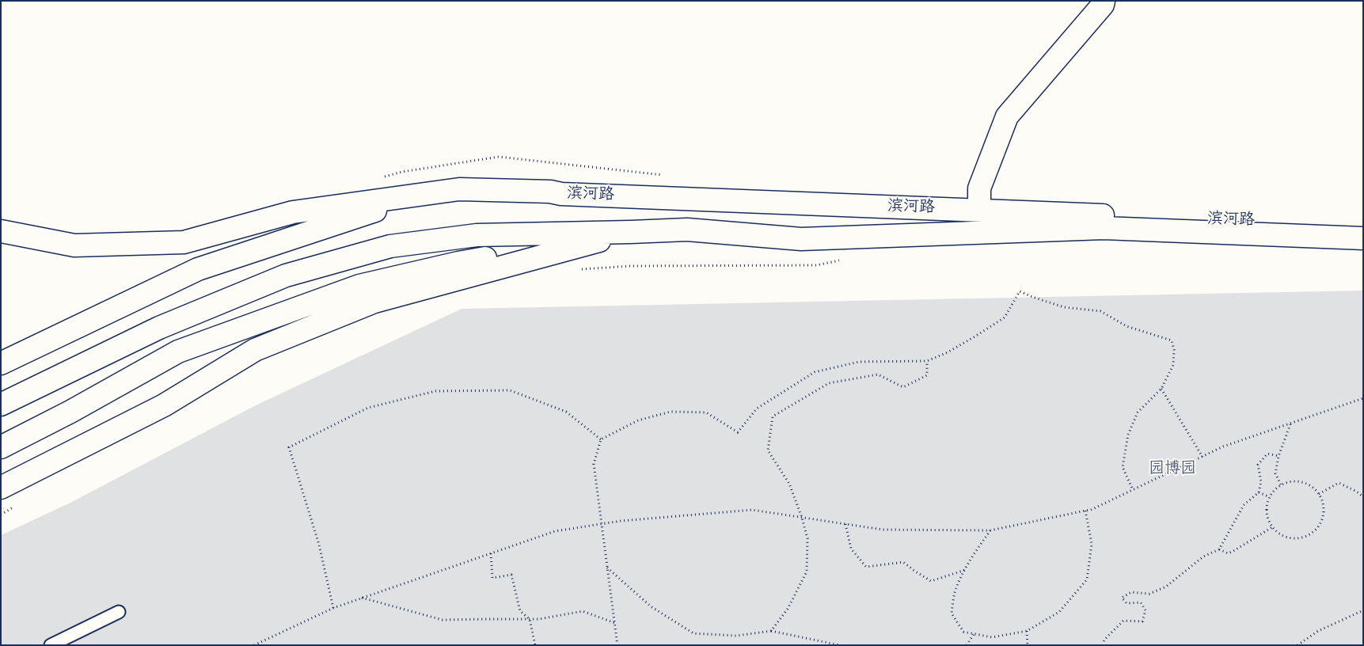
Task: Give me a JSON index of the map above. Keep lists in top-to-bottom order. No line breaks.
{"streets":{"main road":["滨河路"]},"parks":["园博园"]}
